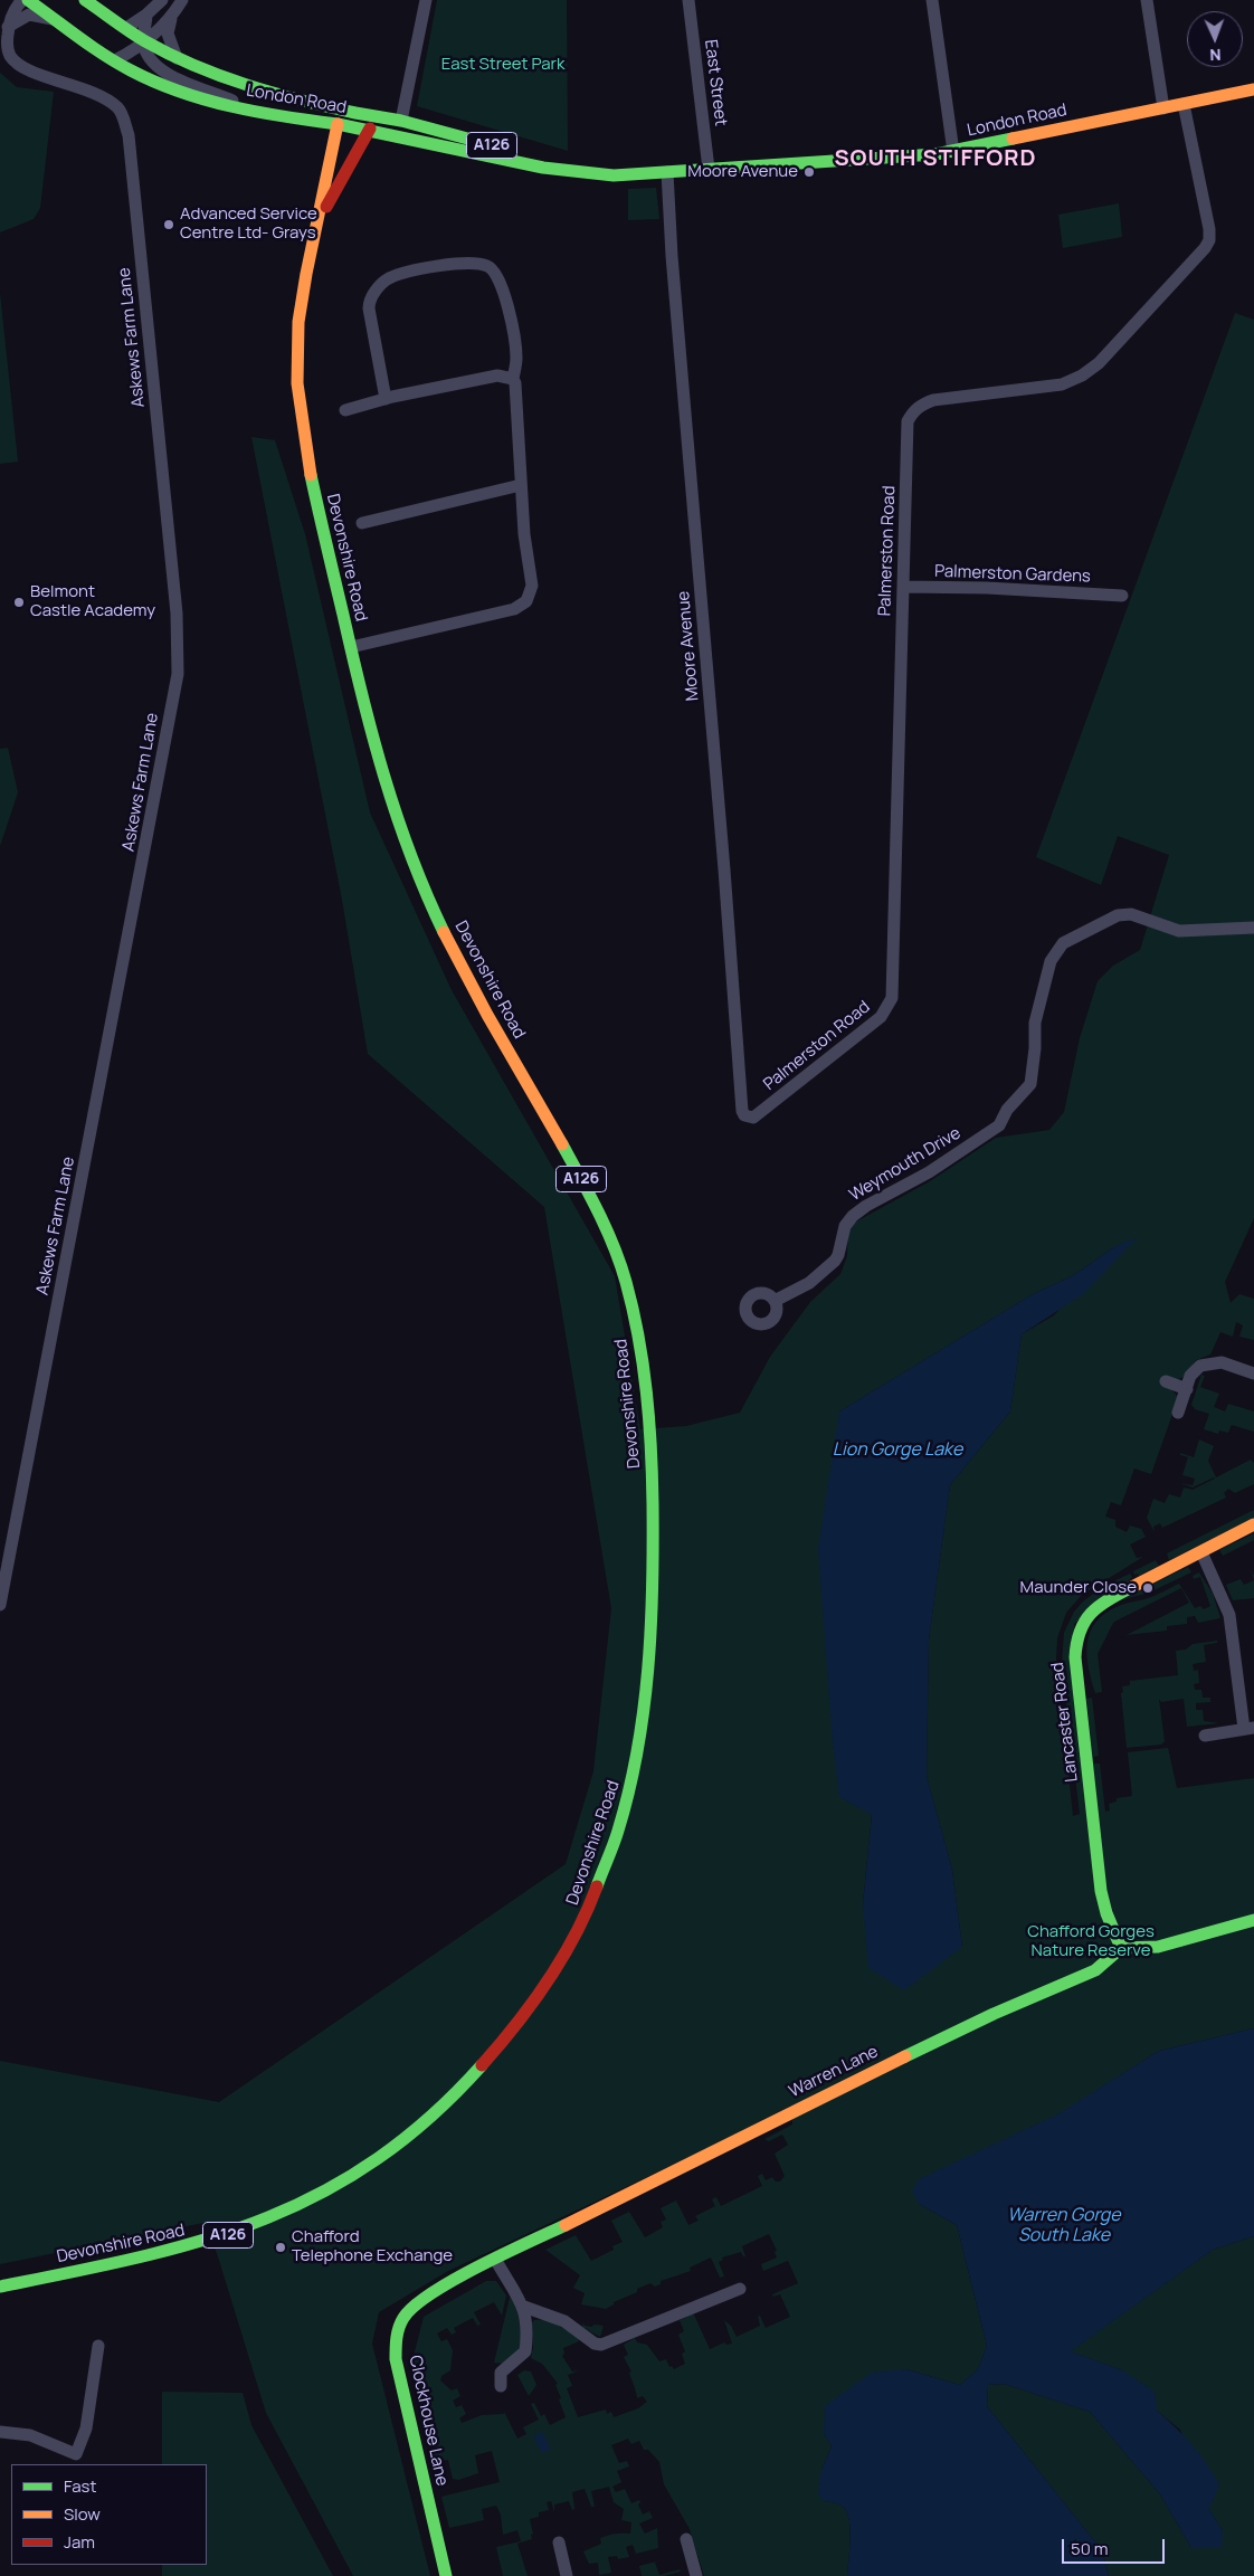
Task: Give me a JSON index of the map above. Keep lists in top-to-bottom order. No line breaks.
{"streets":{"main road":["London Road","A126","Devonshire Road","Lancaster Road","Warren Lane","Clockhouse Lane"],"street":["East Street","Askews Farm Lane","Palmerston Road","Palmerston Gardens","Moore Avenue","Weymouth Drive"]},"crossings":[["East Street","London Road"],["London Road","A126"],["London Road","Palmerston Road"],["London Road","Devonshire Road"],["London Road","Moore Avenue"],["A126","Devonshire Road"],["Palmerston Road","Palmerston Gardens"],["Palmerston Road","Moore Avenue"],["Lancaster Road","Warren Lane"],["Warren Lane","Clockhouse Lane"]],"districts":["SOUTH STIFFORD"],"water":["Lion Gorge Lake","Warren Gorge South Lake"],"parks":["East Street Park","Chafford Gorges Nature Reserve"],"places":["Moore Avenue","Advanced Service Centre Ltd- Grays","Belmont Castle Academy","Maunder Close","Chafford Telephone Exchange"],"legend":["Fast","Slow","Jam"],"scale_bar":"50 m","north":"bottom"}
